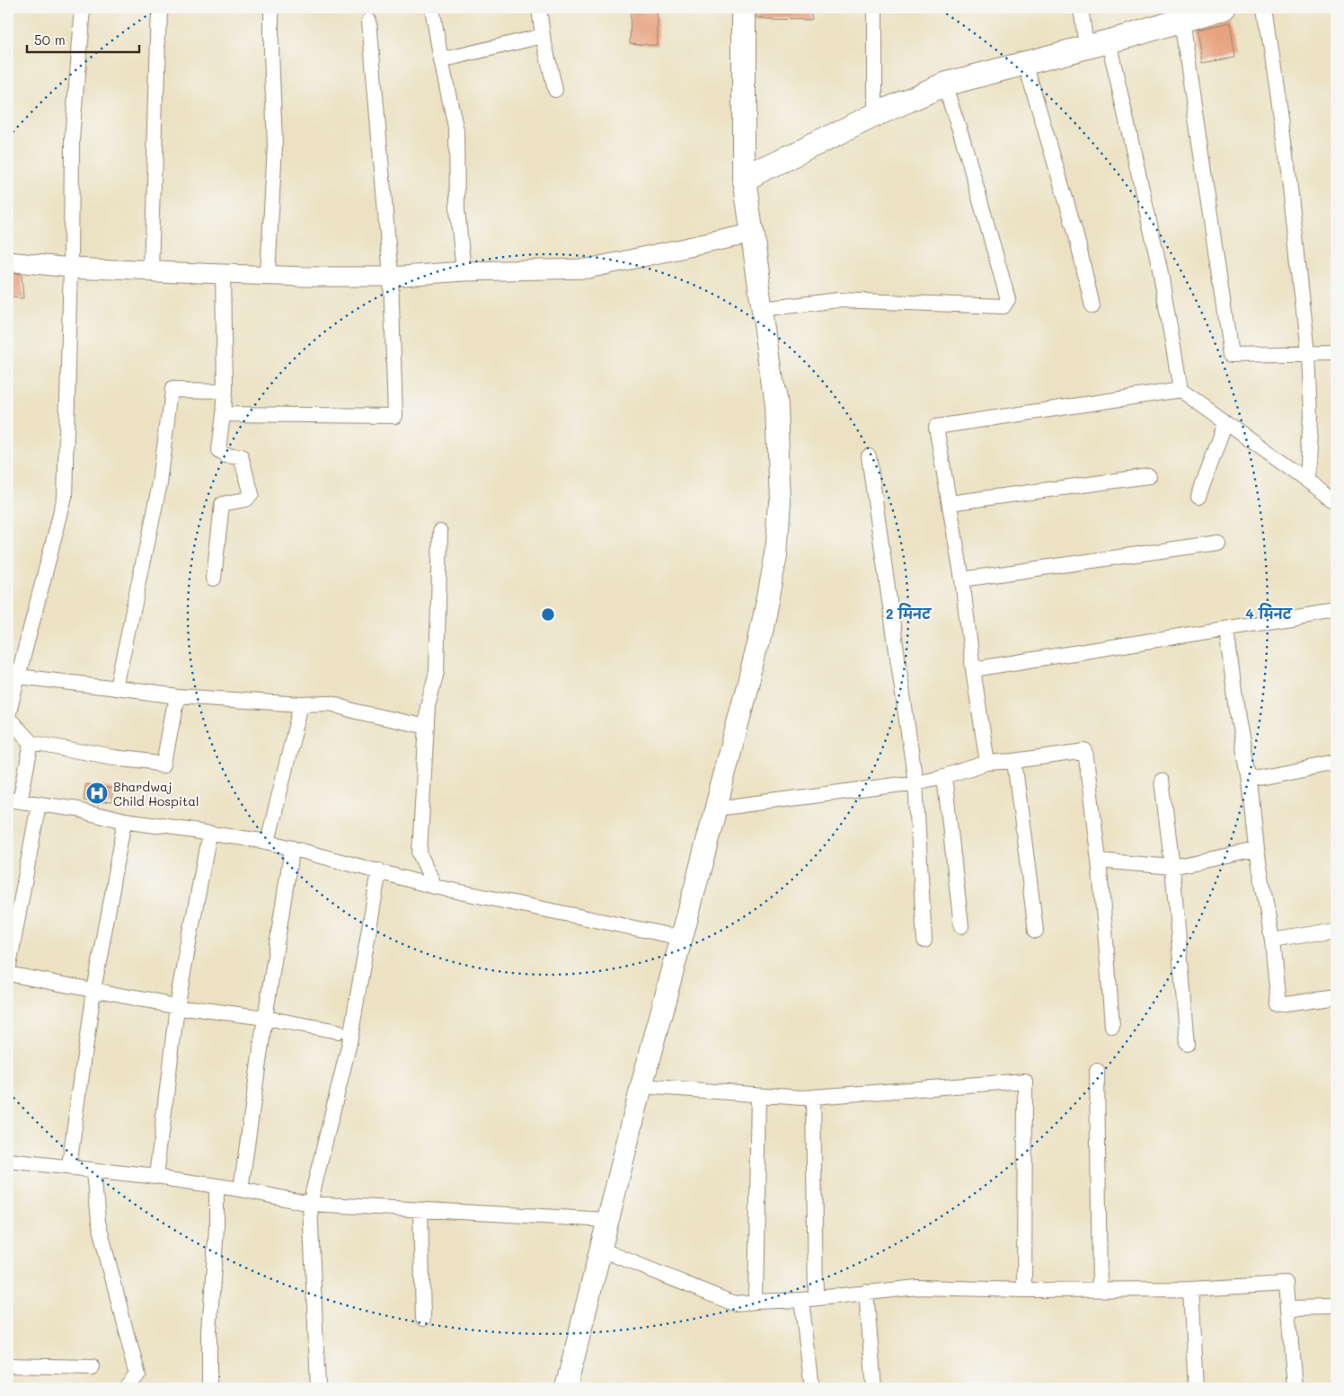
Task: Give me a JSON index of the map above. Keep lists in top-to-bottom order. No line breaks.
{"places":{"hospital":["Bhardwaj Child Hospital"]},"scale_bar":"50 m","rings":["2 मिनट","4 मिनट"]}
